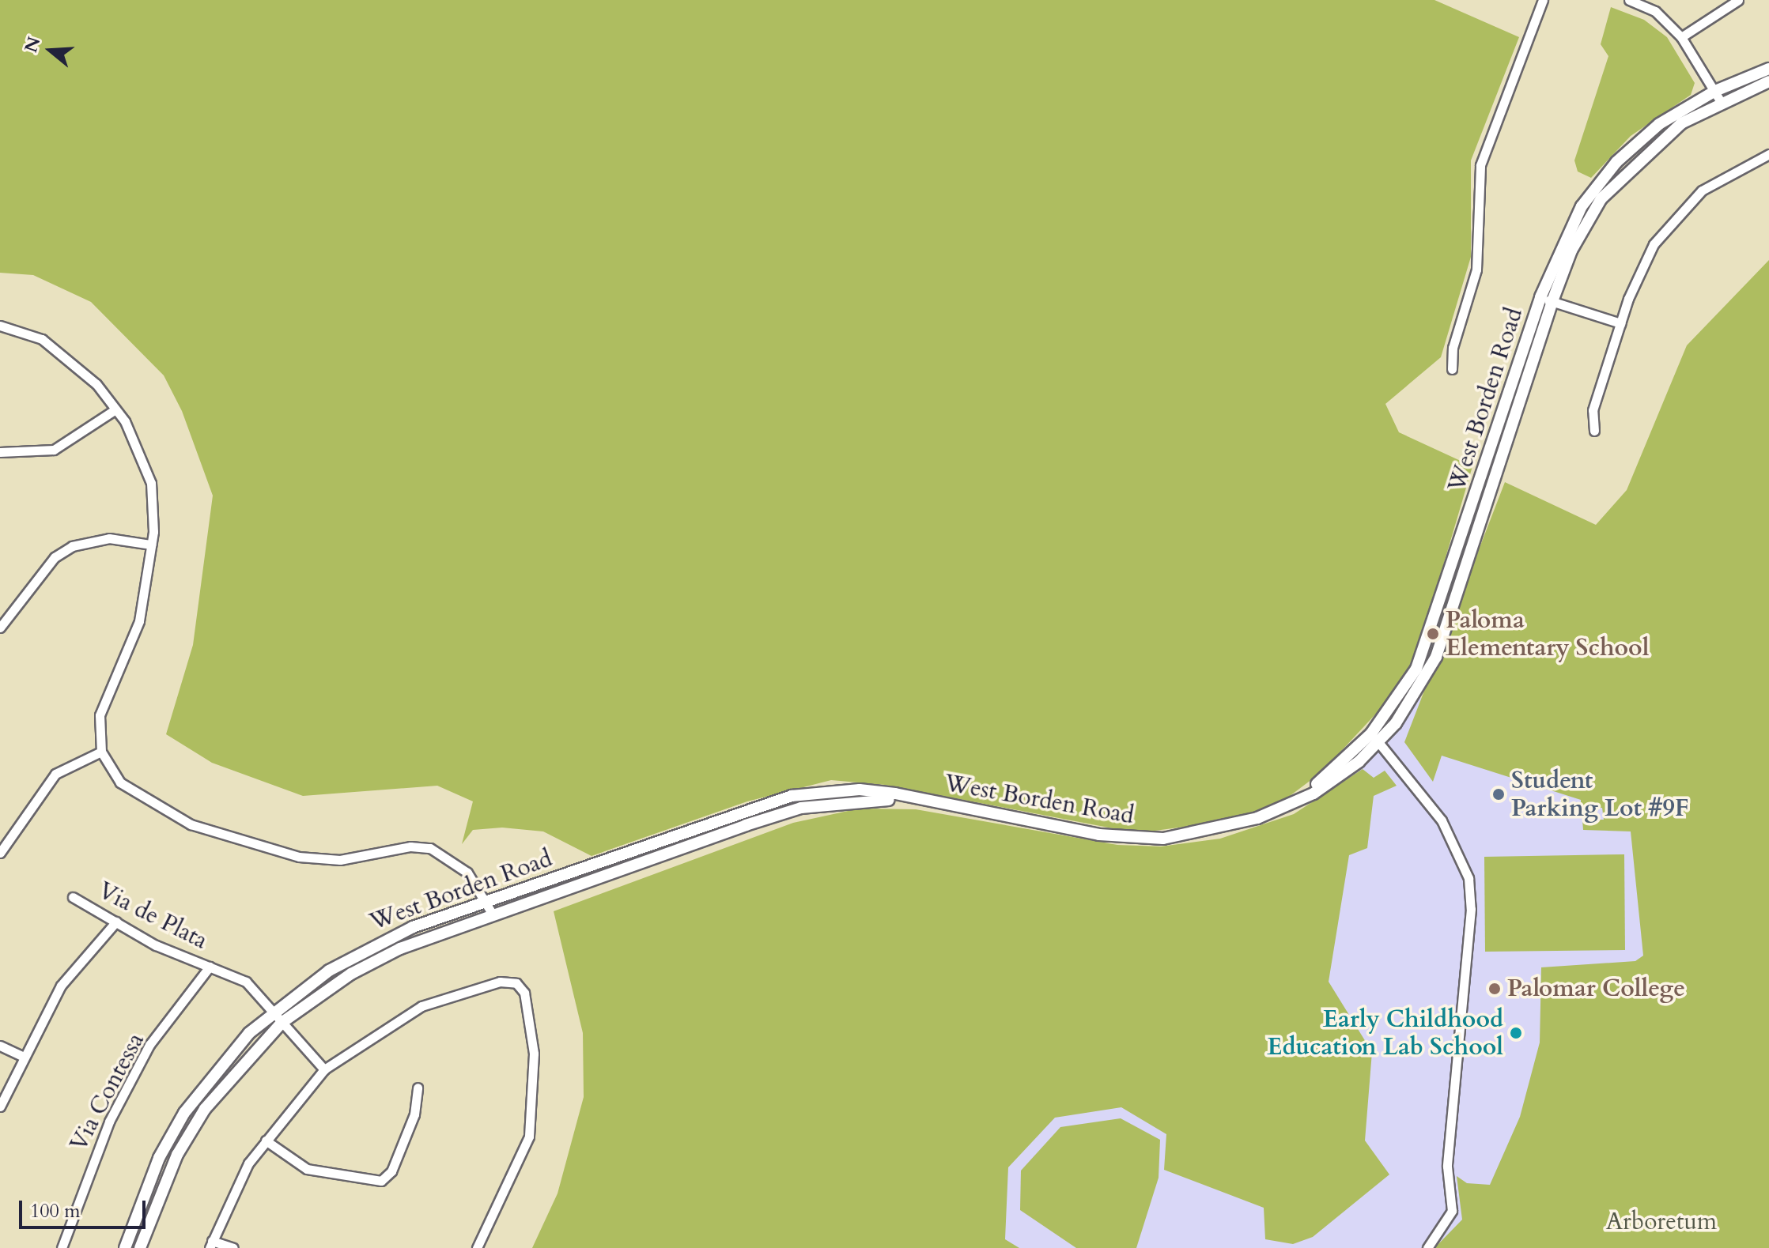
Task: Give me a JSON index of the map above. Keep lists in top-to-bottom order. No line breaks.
{"streets":{"main road":["West Borden Road"],"street":["Via de Plata","Via Contessa"]},"crossings":[["West Borden Road","Via de Plata"],["Via de Plata","Via Contessa"]],"parks":["Arboretum"],"places":["Paloma Elementary School","Student Parking Lot #9F","Palomar College","Early Childhood Education Lab School"],"scale_bar":"100 m","north":"left"}
